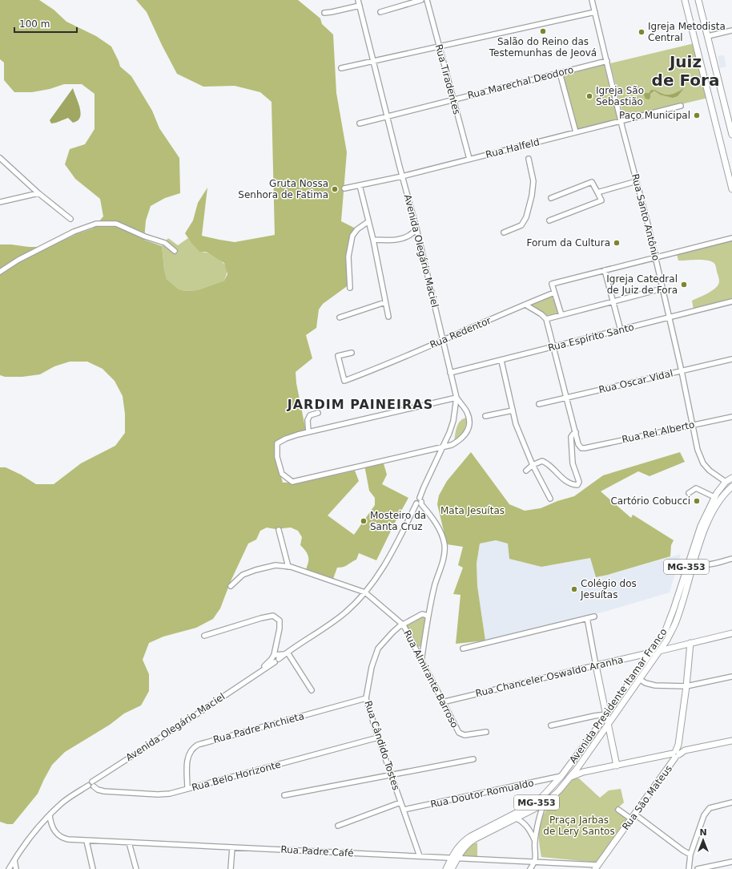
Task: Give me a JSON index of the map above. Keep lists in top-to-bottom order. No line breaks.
{"streets":{"main road":["MG-353","Rua Chanceler Oswaldo Aranha","Avenida Presidente Itamar Franco","Rua São Mateus"],"street":["Rua Tiradentes","Rua Marechal Deodoro","Rua Halfeld","Rua Santo Antônio","Avenida Olegário Maciel","Rua Redentor","Rua Espírito Santo","Rua Oscar Vidal","Rua Rei Alberto","Rua Almirante Barroso","Rua Padre Anchieta","Rua Cândido Tostes","Rua Belo Horizonte","Rua Doutor Romualdo","Rua Padre Café"]},"crossings":[["Rua Tiradentes","Rua Marechal Deodoro"],["Rua Tiradentes","Rua Halfeld"],["Rua Marechal Deodoro","Rua Santo Antônio"],["Rua Marechal Deodoro","Avenida Olegário Maciel"],["Rua Halfeld","Rua Santo Antônio"],["Rua Halfeld","Avenida Olegário Maciel"],["Rua Santo Antônio","Rua Espírito Santo"],["Rua Santo Antônio","Rua Oscar Vidal"],["Rua Santo Antônio","Rua Rei Alberto"],["Rua Santo Antônio","Avenida Presidente Itamar Franco"],["Avenida Olegário Maciel","Rua Redentor"],["Avenida Olegário Maciel","Rua Espírito Santo"],["Avenida Olegário Maciel","Rua Almirante Barroso"],["Avenida Olegário Maciel","Rua Belo Horizonte"],["Rua Chanceler Oswaldo Aranha","Rua Almirante Barroso"],["Rua Chanceler Oswaldo Aranha","Avenida Presidente Itamar Franco"],["Rua Chanceler Oswaldo Aranha","Rua São Mateus"],["Rua Almirante Barroso","Rua Cândido Tostes"],["Avenida Presidente Itamar Franco","Rua Doutor Romualdo"],["Avenida Presidente Itamar Franco","Rua Padre Café"],["Rua Padre Anchieta","Rua Cândido Tostes"],["Rua Padre Anchieta","Rua Belo Horizonte"],["Rua Cândido Tostes","Rua Belo Horizonte"],["Rua Cândido Tostes","Rua Doutor Romualdo"],["Rua Cândido Tostes","Rua Padre Café"],["Rua Belo Horizonte","Rua Padre Café"],["Rua São Mateus","Rua Padre Café"]],"districts":["Juiz de Fora","JARDIM PAINEIRAS"],"parks":["Mata Jesuítas","Praça Jarbas de Lery Santos"],"places":["Salão do Reino das Testemunhas de Jeová","Igreja Metodista Central","Igreja São Sebastião","Paço Municipal","Gruta Nossa Senhora de Fatima","Forum da Cultura","Igreja Catedral de Juiz de Fora","Cartório Cobucci","Mosteiro da Santa Cruz","Colégio dos Jesuítas"],"scale_bar":"100 m","north":"top"}
